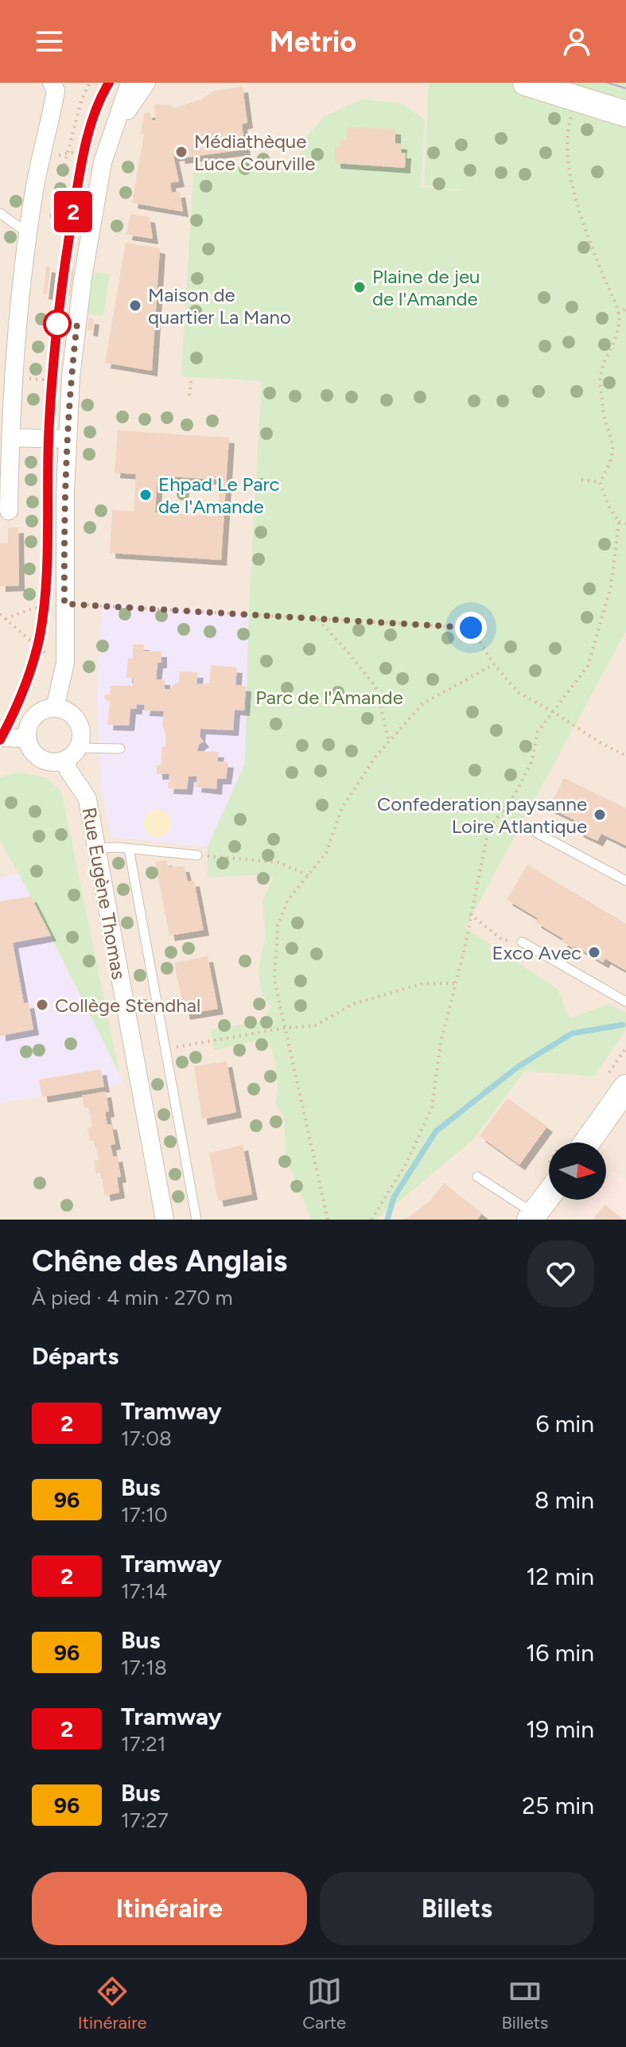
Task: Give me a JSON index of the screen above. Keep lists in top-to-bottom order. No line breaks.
{"streets":{"street":["Rue Eugène Thomas"]},"parks":["Parc de l'Amande"],"places":["Médiathèque Luce Courville","Plaine de jeu de l'Amande","Maison de quartier La Mano","Ehpad Le Parc de l'Amande","Confederation paysanne Loire Atlantique","Exco Avec","Collège Stendhal"],"lines":["tram line 2"],"north":"right","page":{"header":"Metrio","on_map":"2","heading":[["Chêne des Anglais","À pied · 4 min · 270 m"],"Départs"],"list":[{"mark":"2","name":"Tramway","note":"17:08","value":"6 min"},{"mark":"96","name":"Bus","note":"17:10","value":"8 min"},{"mark":"2","name":"Tramway","note":"17:14","value":"12 min"},{"mark":"96","name":"Bus","note":"17:18","value":"16 min"},{"mark":"2","name":"Tramway","note":"17:21","value":"19 min"},{"mark":"96","name":"Bus","note":"17:27","value":"25 min"}],"buttons":["Itinéraire","Billets"],"tabs":["Itinéraire","Carte","Billets"]}}
